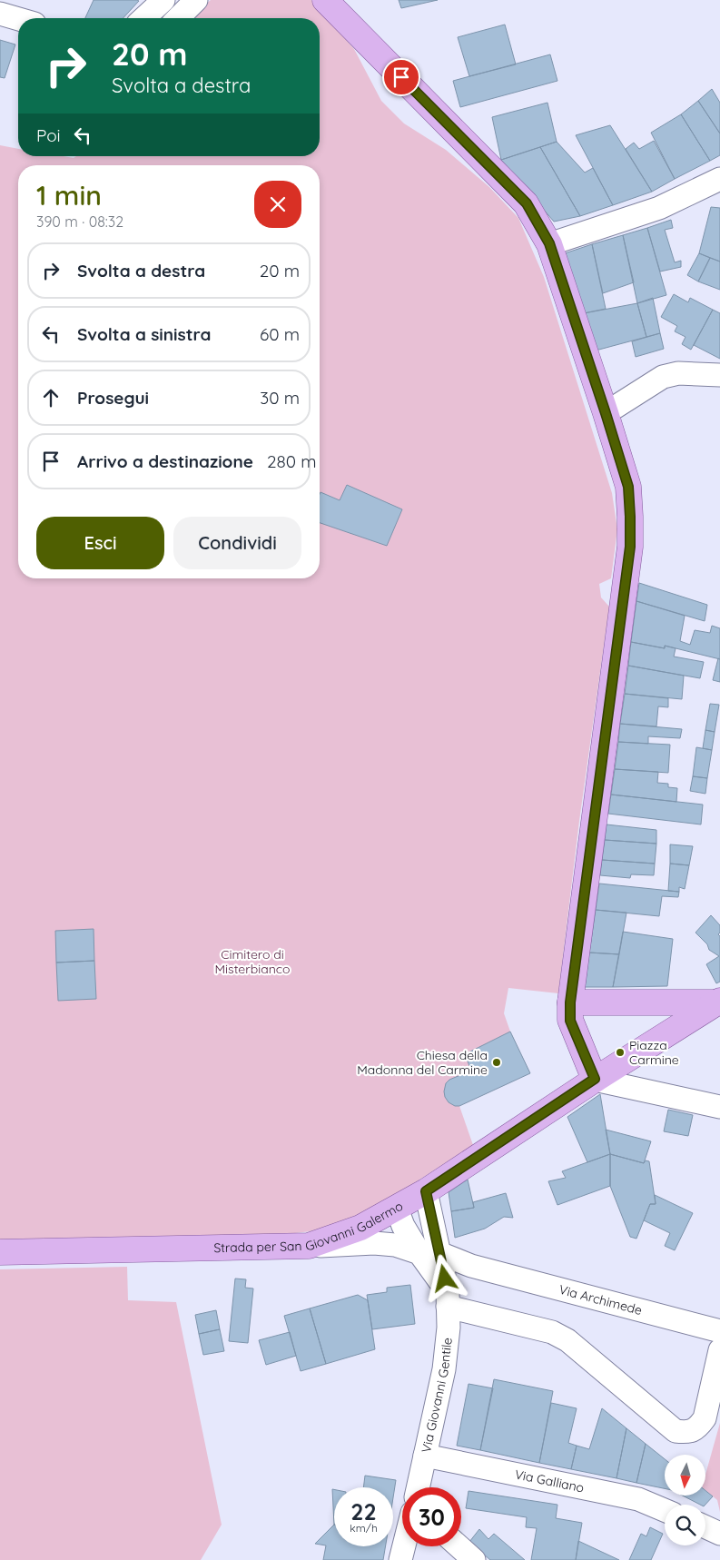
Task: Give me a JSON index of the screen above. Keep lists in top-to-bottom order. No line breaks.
{"streets":{"main road":["Strada per San Giovanni Galermo"],"street":["Via Archimede","Via Giovanni Gentile","Via Galliano"]},"crossings":[["Strada per San Giovanni Galermo","Via Archimede"],["Via Giovanni Gentile","Via Galliano"]],"parks":["Cimitero di Misterbianco"],"places":["Piazza Carmine","Chiesa della Madonna del Carmine"],"north":"bottom","page":{"turn":["20 m","Svolta a destra"],"then":"Poi","heading":["1 min","390 m · 08:32"],"list":[{"name":"Svolta a destra","value":"20 m"},{"name":"Svolta a sinistra","value":"60 m"},{"name":"Prosegui","value":"30 m"},{"name":"Arrivo a destinazione","value":"280 m"}],"buttons":["Esci","Condividi"],"speed":"22 km/h","limit":"30"}}
